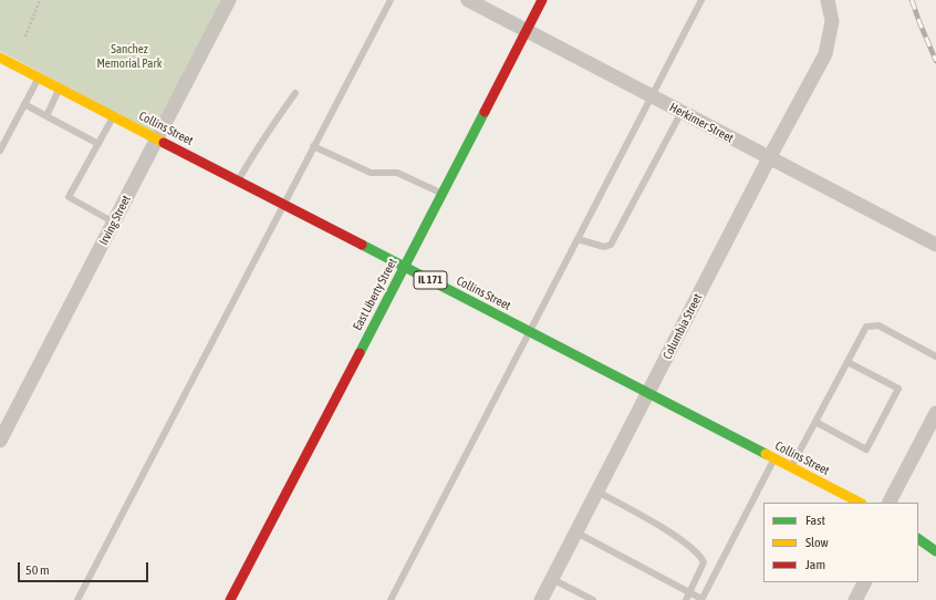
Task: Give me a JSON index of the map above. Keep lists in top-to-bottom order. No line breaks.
{"streets":{"main road":["Collins Street","IL 171","East Liberty Street"],"street":["Herkimer Street","Irving Street","Columbia Street"]},"crossings":[["Herkimer Street","East Liberty Street"],["Herkimer Street","Columbia Street"],["Collins Street","Irving Street"],["Collins Street","East Liberty Street"],["Collins Street","Columbia Street"]],"parks":["Sanchez Memorial Park"],"legend":["Fast","Slow","Jam"],"scale_bar":"50 m"}
